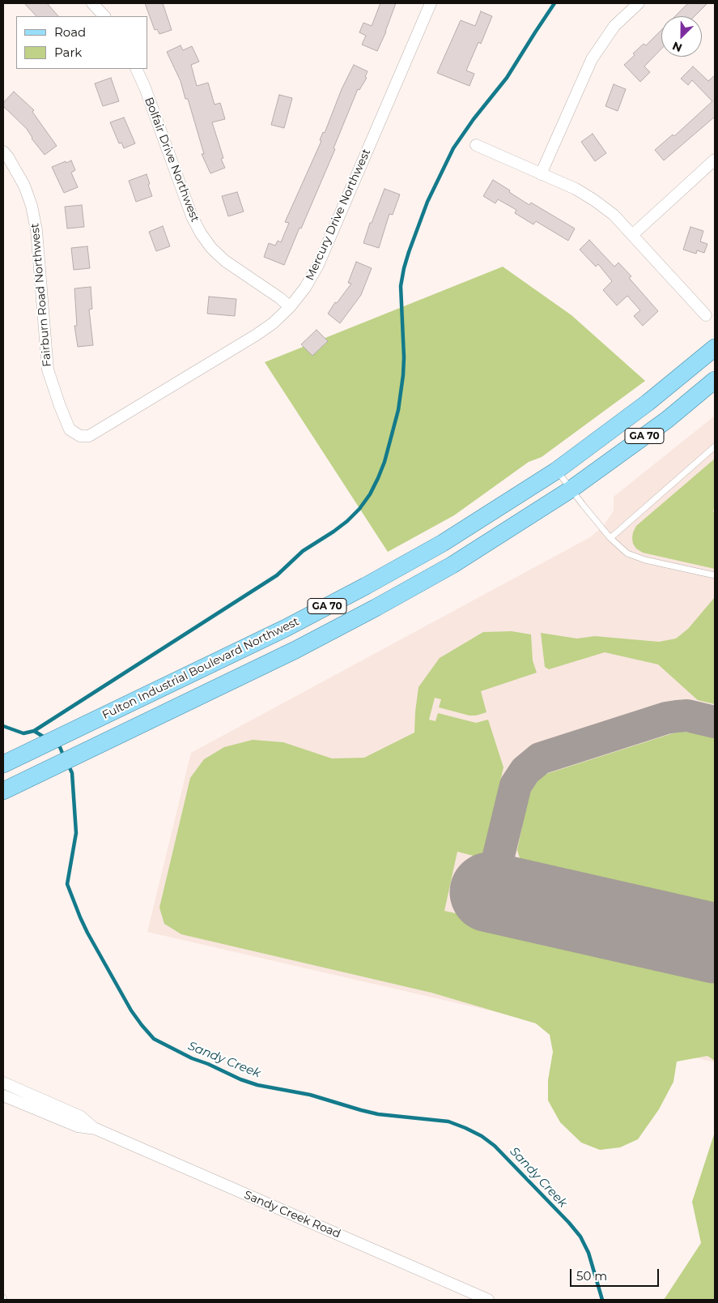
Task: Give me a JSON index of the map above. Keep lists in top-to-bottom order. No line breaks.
{"streets":{"main road":["GA 70","Fulton Industrial Boulevard Northwest"],"street":["Bolfair Drive Northwest","Mercury Drive Northwest","Fairburn Road Northwest","Sandy Creek Road"]},"crossings":[["Bolfair Drive Northwest","Mercury Drive Northwest"],["Mercury Drive Northwest","Fairburn Road Northwest"]],"water":["Sandy Creek"],"legend":["Road","Park"],"scale_bar":"50 m","north":"bottom left"}
